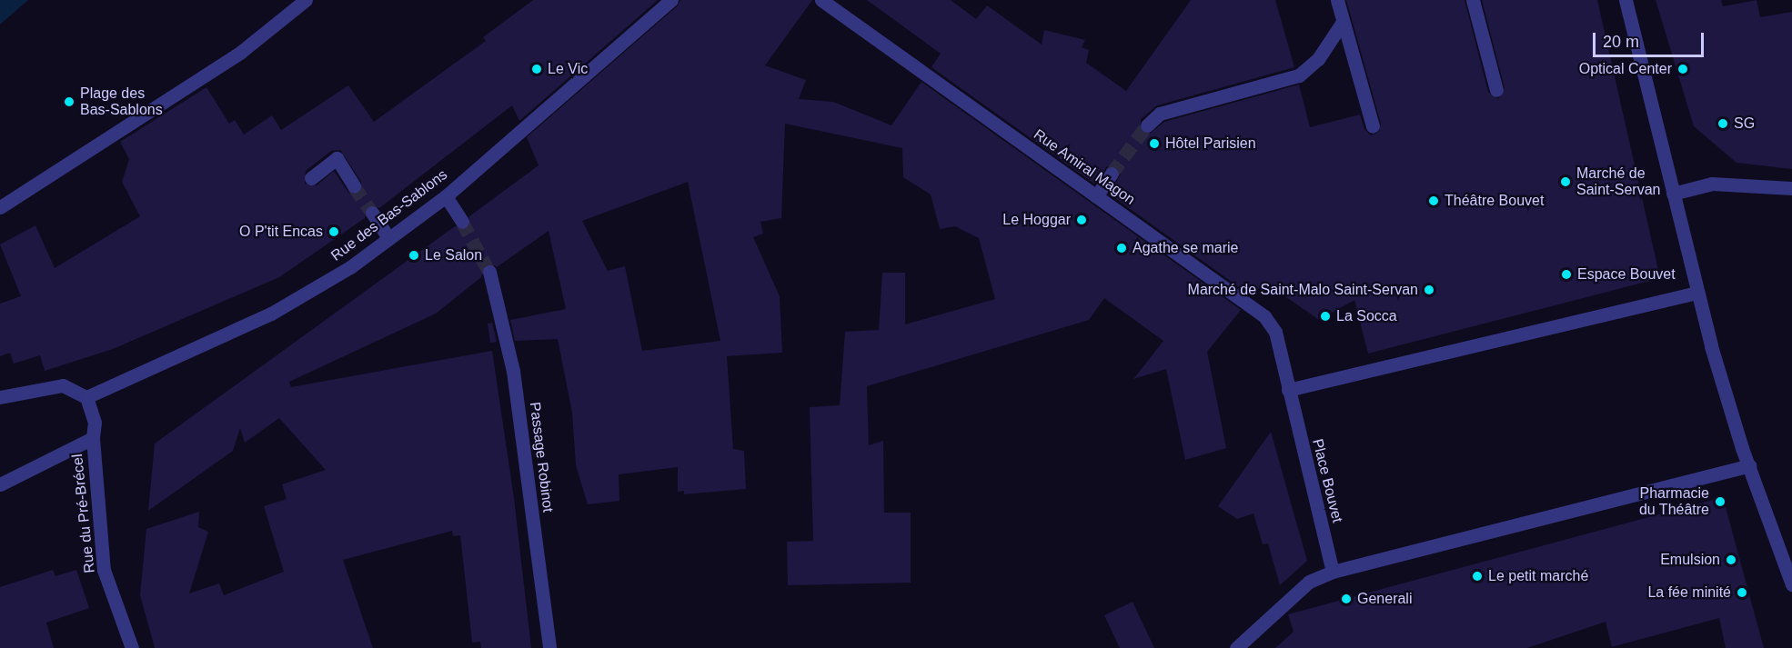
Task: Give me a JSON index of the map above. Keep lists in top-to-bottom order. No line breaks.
{"streets":{"street":["Rue Amiral Magon","Rue des Bas-Sablons","Passage Robinot","Place Bouvet","Rue du Pré-Brécel"]},"crossings":[["Rue Amiral Magon","Place Bouvet"],["Rue des Bas-Sablons","Rue du Pré-Brécel"]],"places":["Le Vic","Optical Center","Plage des Bas-Sablons","SG","Hôtel Parisien","Marché de Saint-Servan","Théâtre Bouvet","Le Hoggar","O P'tit Encas","Agathe se marie","Le Salon","Espace Bouvet","Marché de Saint-Malo Saint-Servan","La Socca","Pharmacie du Théâtre","Emulsion","Le petit marché","La fée minité","Generali"],"scale_bar":"20 m"}
